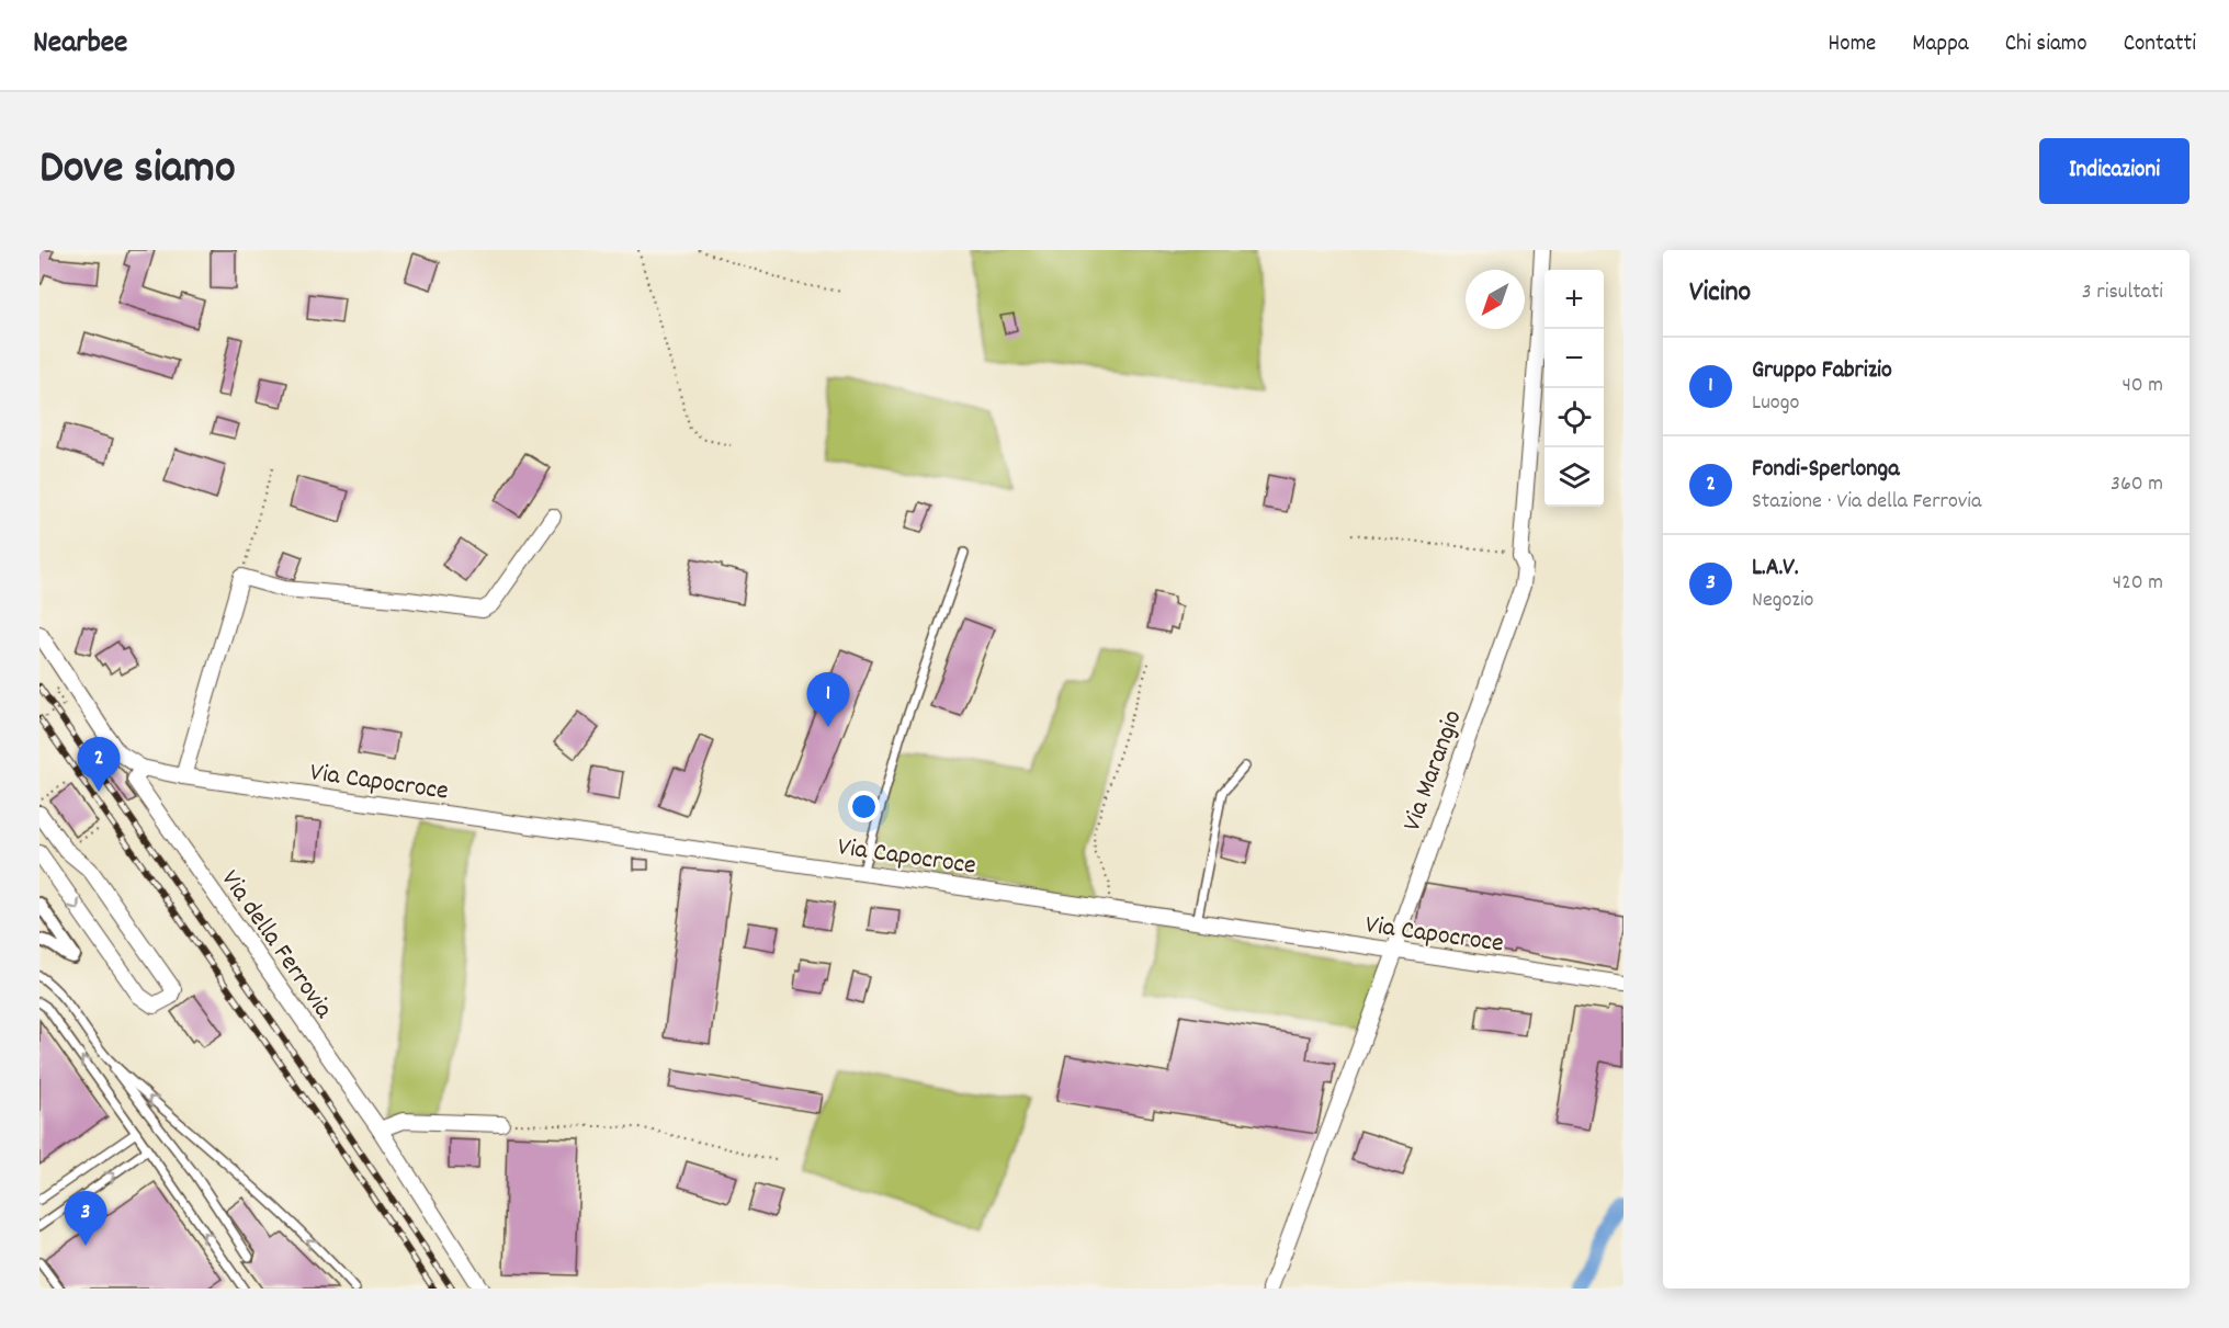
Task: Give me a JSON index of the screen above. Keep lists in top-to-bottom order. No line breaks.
{"streets":{"street":["Via Marangio","Via Capocroce","Via della Ferrovia"]},"crossings":[["Via Marangio","Via Capocroce"],["Via Capocroce","Via della Ferrovia"]],"north":"bottom left","page":{"header":"Nearbee","nav":["Home","Mappa","Chi siamo","Contatti"],"title":"Dove siamo","buttons":"Indicazioni","heading":["Vicino","3 risultati"],"map_buttons":["+","−"],"list":[{"mark":"1","name":"Gruppo Fabrizio","note":"Luogo","value":"40 m"},{"mark":"2","name":"Fondi-Sperlonga","note":"Stazione · Via della Ferrovia","value":"360 m"},{"mark":"3","name":"L.A.V.","note":"Negozio","value":"420 m"}],"pins":["1","2","3"]}}
